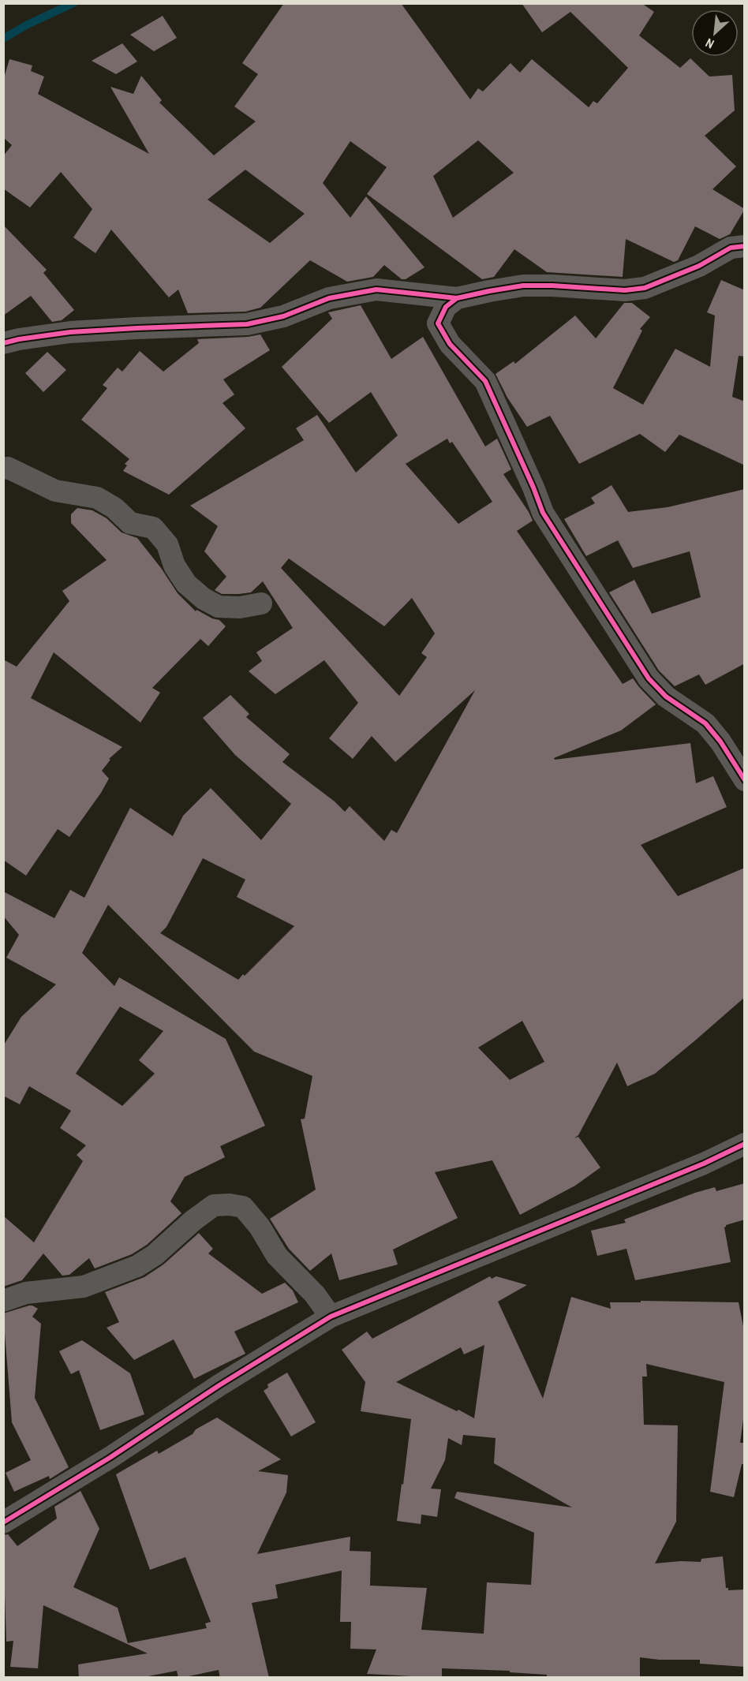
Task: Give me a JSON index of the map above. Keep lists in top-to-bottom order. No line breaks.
{"north":"bottom left"}
